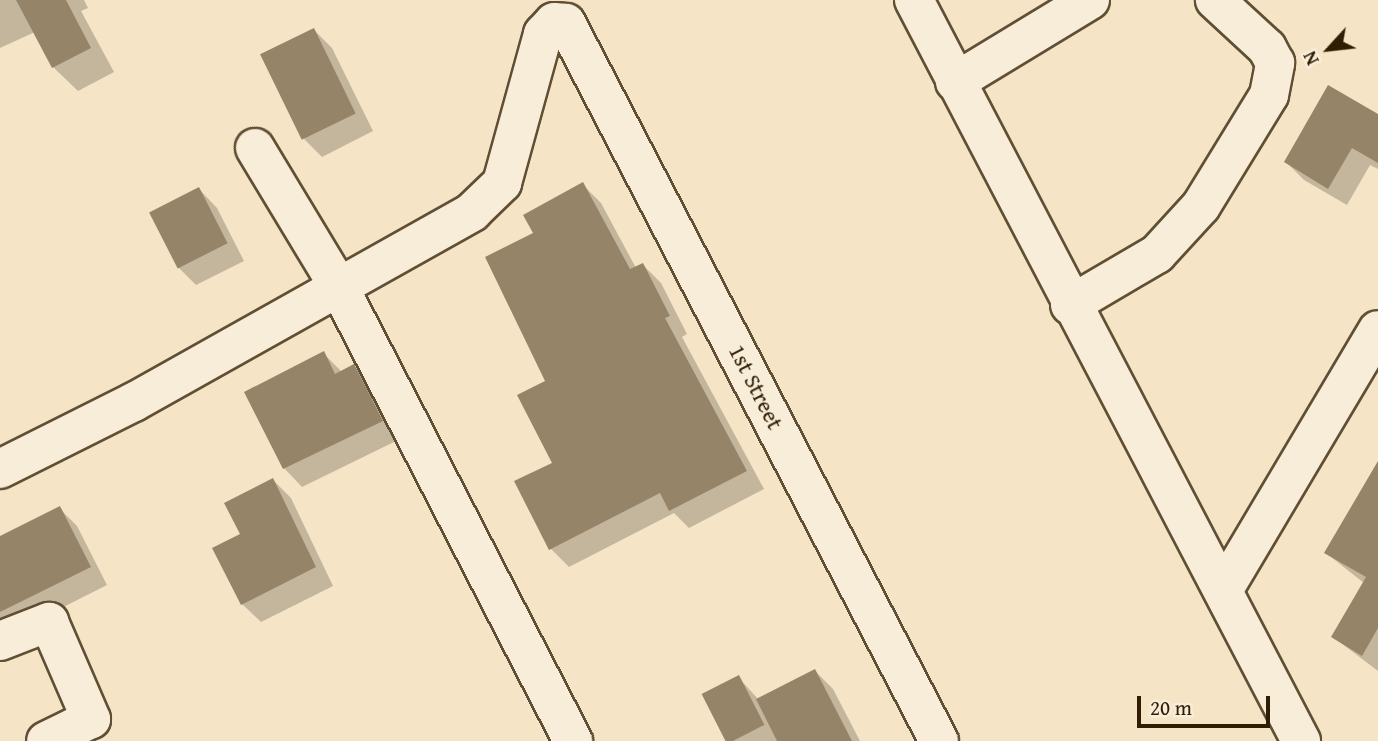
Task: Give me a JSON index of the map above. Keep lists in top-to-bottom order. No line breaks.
{"streets":{"street":["1st Street"]},"scale_bar":"20 m","north":"bottom left"}
